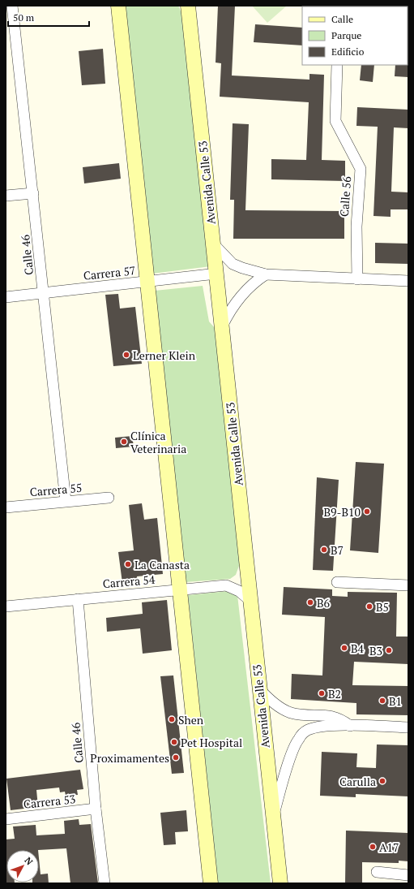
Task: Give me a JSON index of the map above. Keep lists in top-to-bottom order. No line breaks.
{"streets":{"main road":["Avenida Calle 53"],"street":["Calle 56","Calle 46","Carrera 57","Carrera 55","Carrera 54","Carrera 53"]},"crossings":[["Avenida Calle 53","Carrera 57"],["Avenida Calle 53","Carrera 54"],["Calle 46","Carrera 57"],["Calle 46","Carrera 55"],["Calle 46","Carrera 54"],["Calle 46","Carrera 53"]],"places":["Lerner Klein","Clínica Veterinaria","B9-B10","B7","La Canasta","B6","B5","B4","B3","B2","B1","Shen","Pet Hospital","Proximamentes","Carulla","A17"],"legend":["Calle","Parque","Edificio"],"scale_bar":"50 m","north":"top right"}
